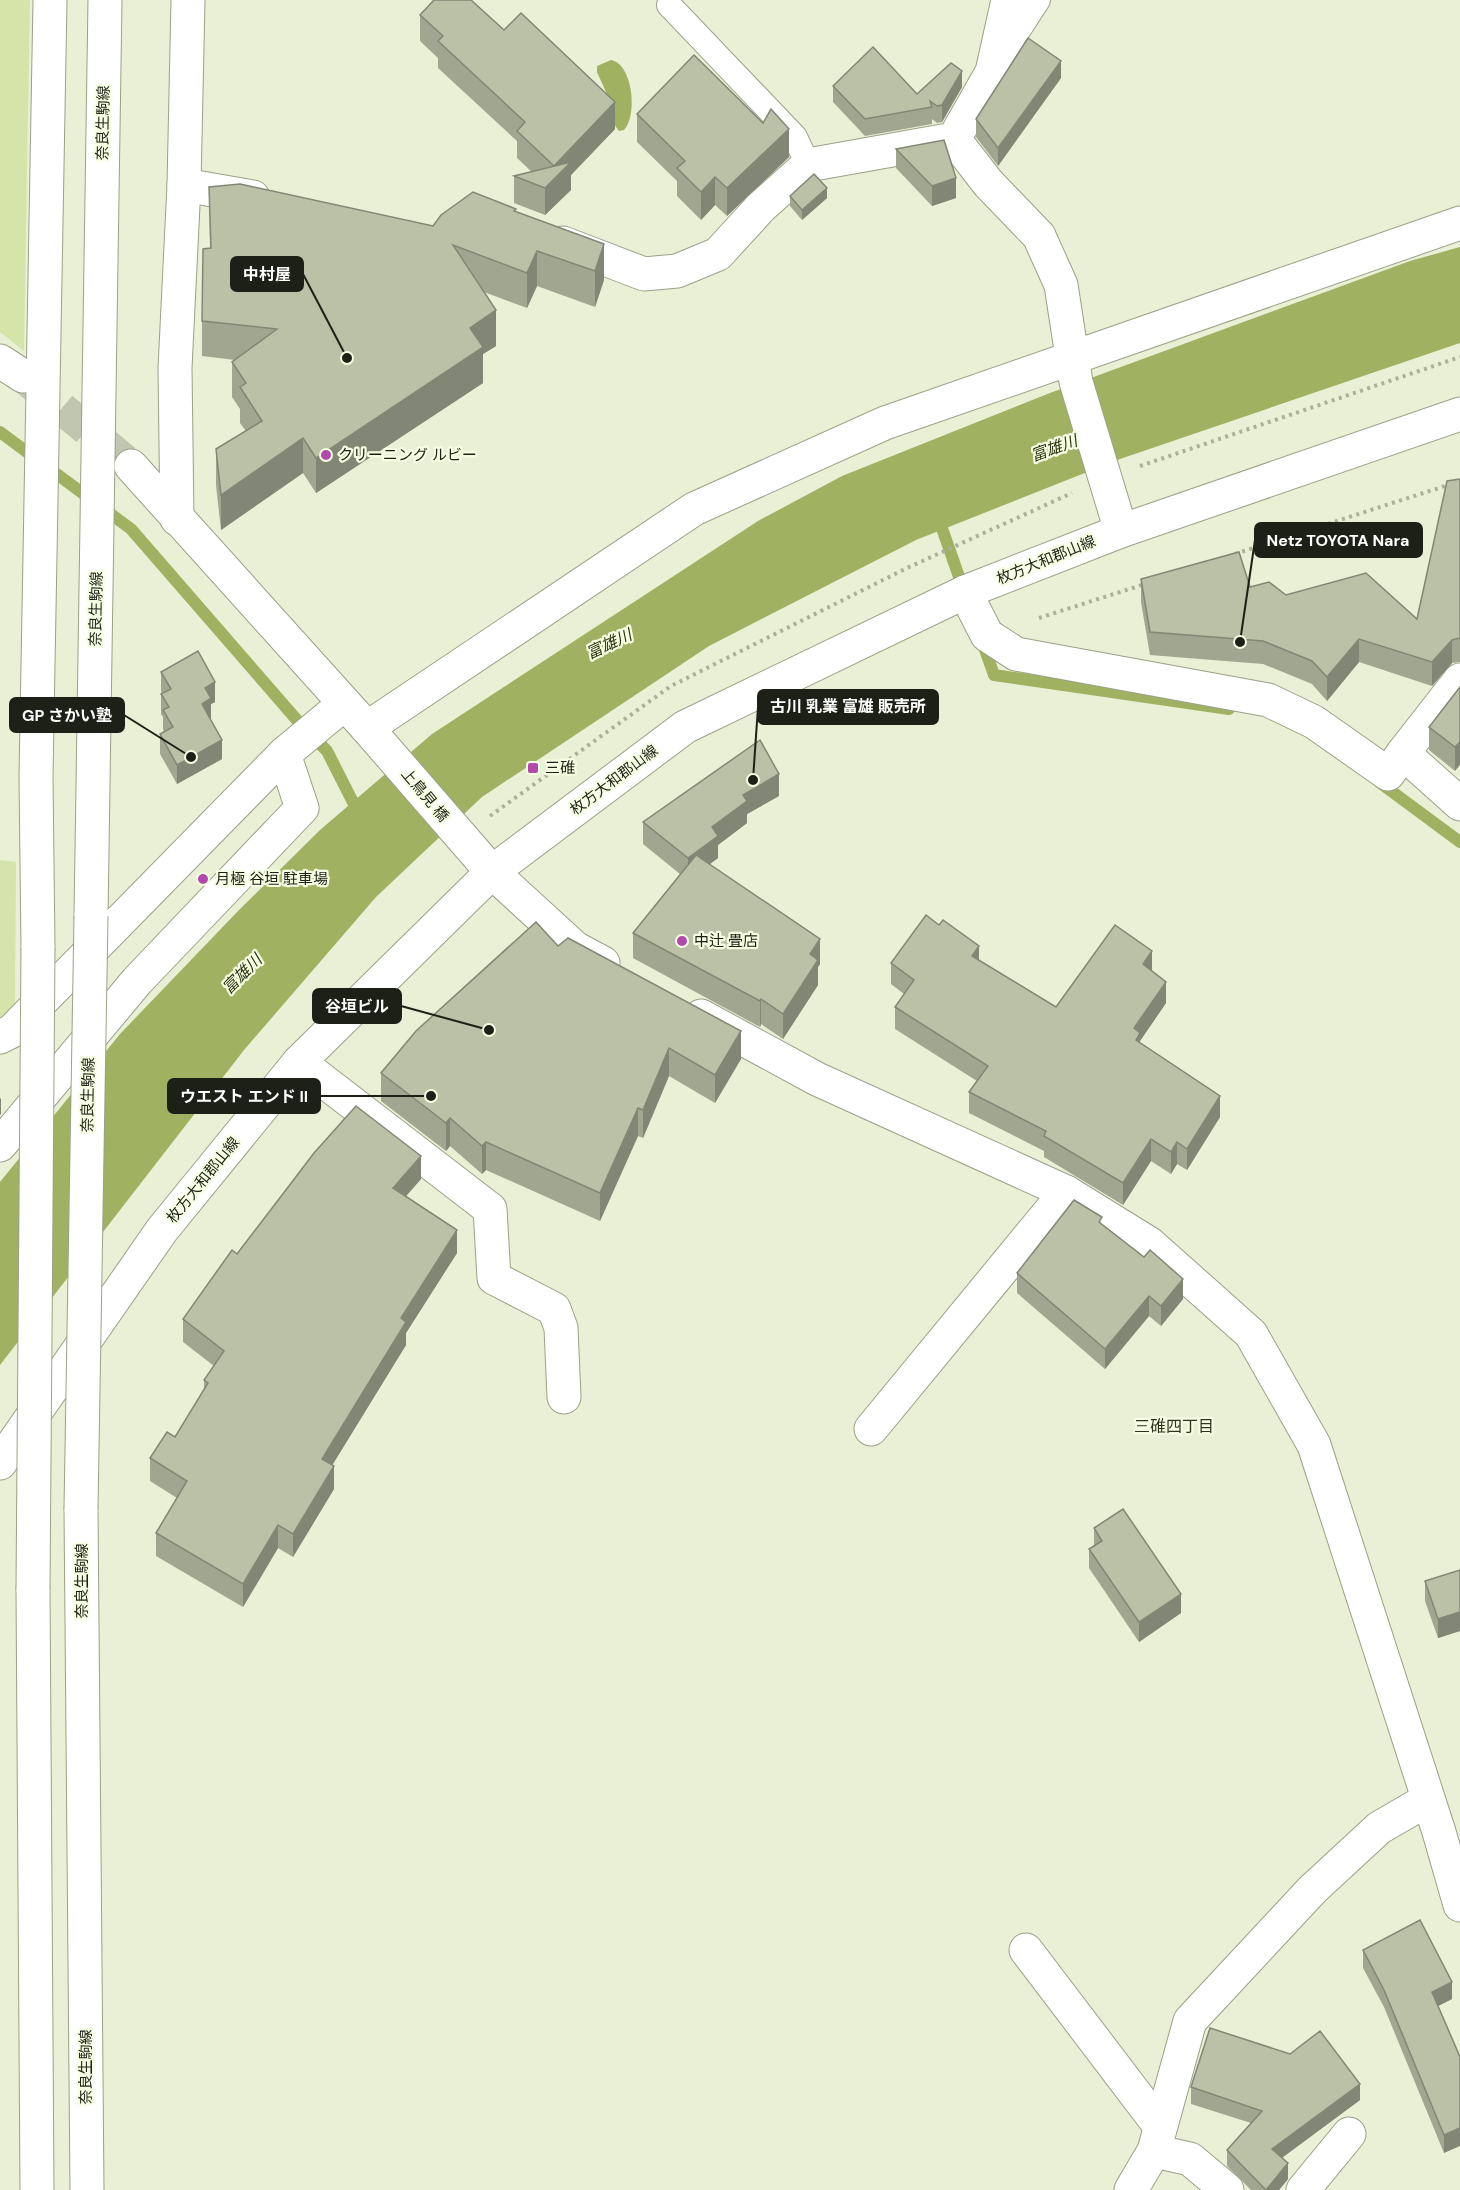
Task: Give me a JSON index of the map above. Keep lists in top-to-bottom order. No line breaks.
{"streets":{"street":["奈良生駒線","枚方大和郡山線","上鳥見 橋"]},"crossings":[["枚方大和郡山線","上鳥見 橋"]],"districts":["三碓四丁目"],"water":["富雄川"],"places":{"other":["中村屋","クリーニング ルビー","Netz TOYOTA Nara","GP さかい塾","古川 乳業 富雄 販売所","月極 谷垣 駐車場","中辻 畳店","谷垣ビル","ウエスト エンド II"],"transit":["三碓"]}}
